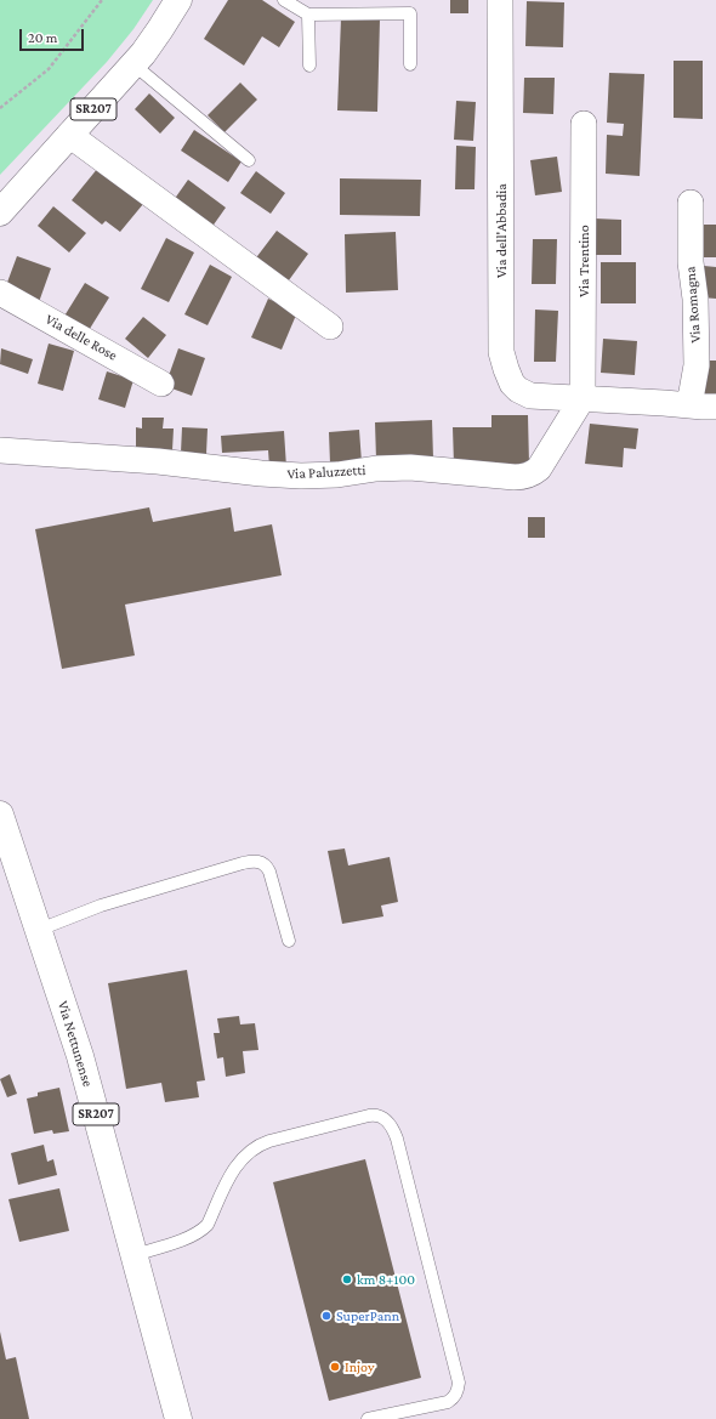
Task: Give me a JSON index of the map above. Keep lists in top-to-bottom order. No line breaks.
{"streets":{"main road":["SR207","Via Nettunense"],"street":["Via dell'Abbadia","Via Trentino","Via Romagna","Via delle Rose","Via Paluzzetti"]},"crossings":[["Via dell'Abbadia","Via Trentino"],["Via dell'Abbadia","Via Romagna"],["Via dell'Abbadia","Via Paluzzetti"],["Via Trentino","Via Paluzzetti"]],"places":["km 8+100","SuperPann","Injoy"],"scale_bar":"20 m"}
